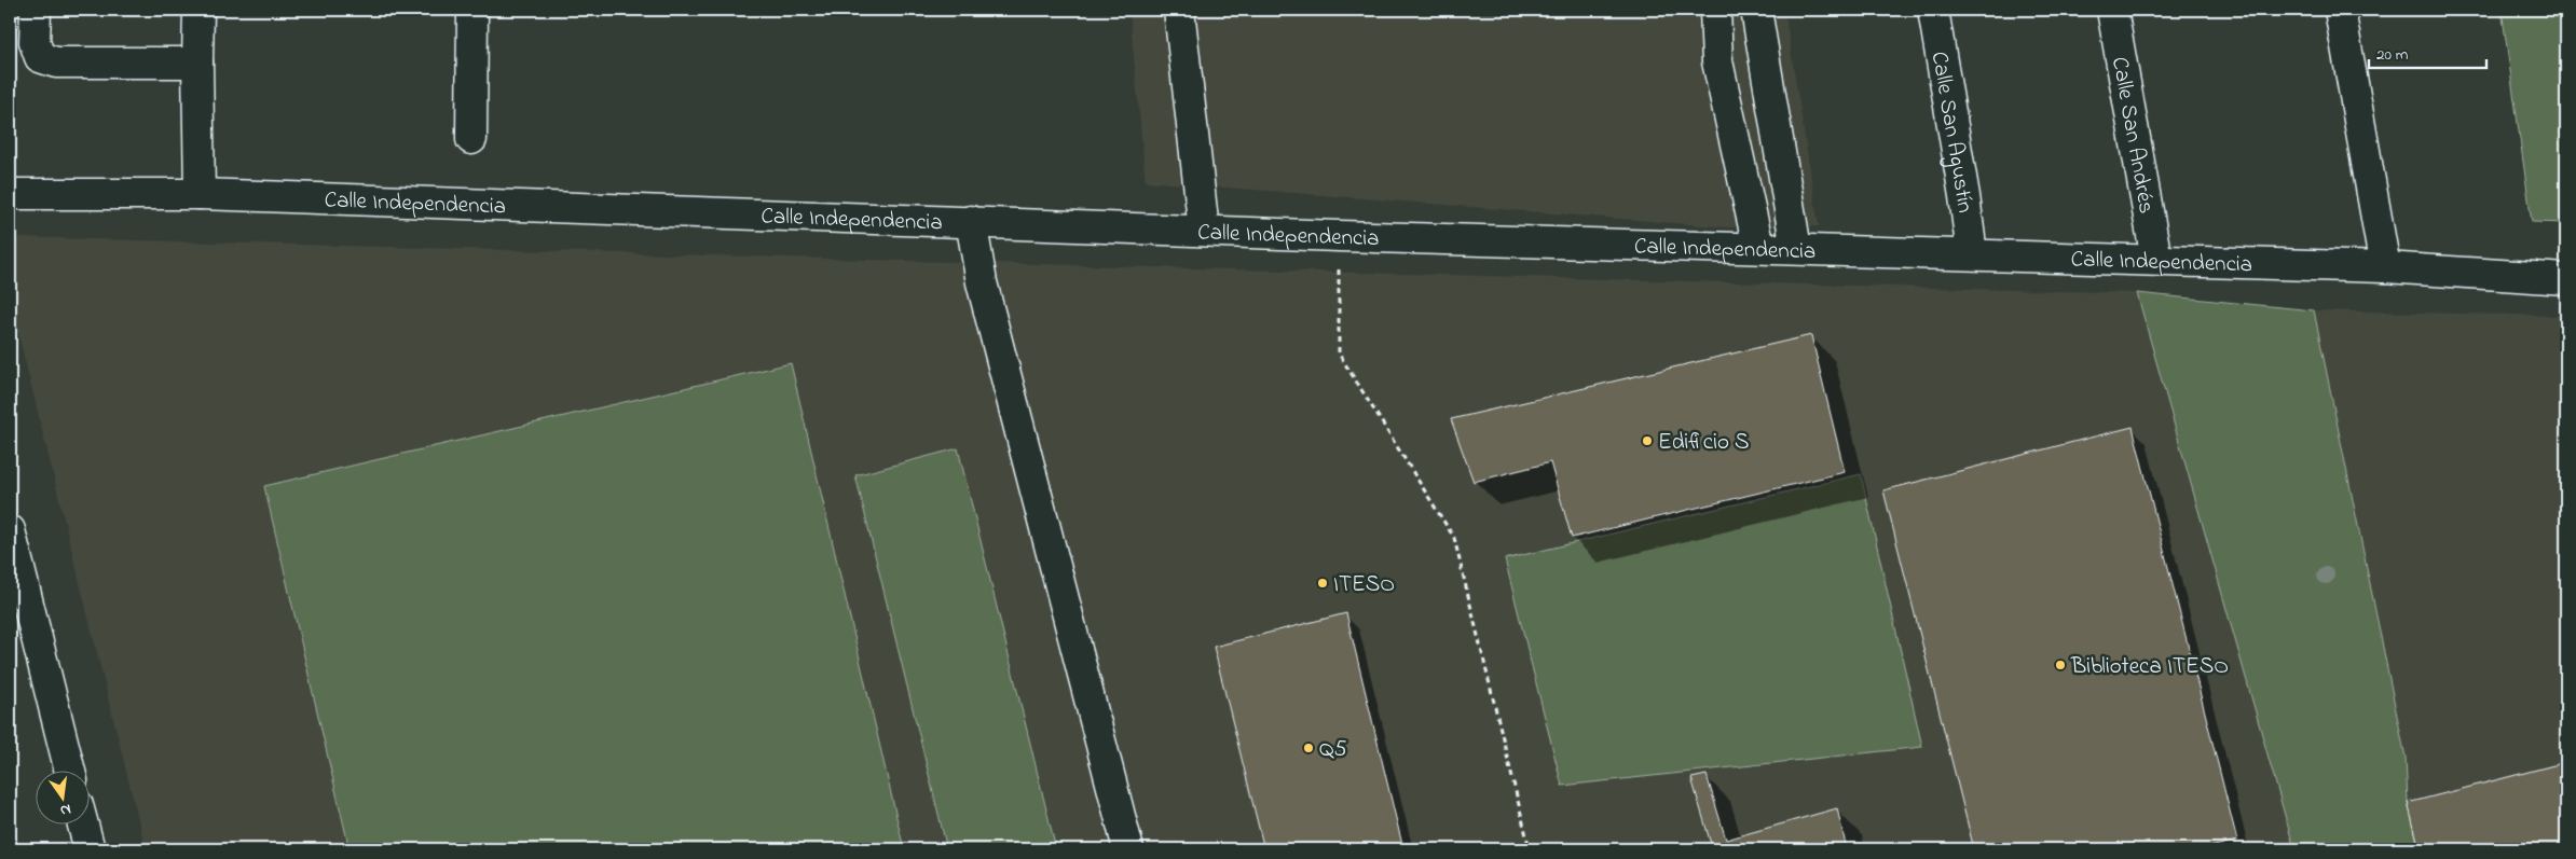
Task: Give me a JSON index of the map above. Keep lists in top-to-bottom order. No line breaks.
{"streets":{"street":["Calle San Agustín","Calle San Andrés","Calle Independencia"]},"crossings":[["Calle San Agustín","Calle Independencia"],["Calle San Andrés","Calle Independencia"]],"places":["Edificio S","ITESO","Biblioteca ITESO","Q5"],"scale_bar":"20 m","north":"bottom"}
